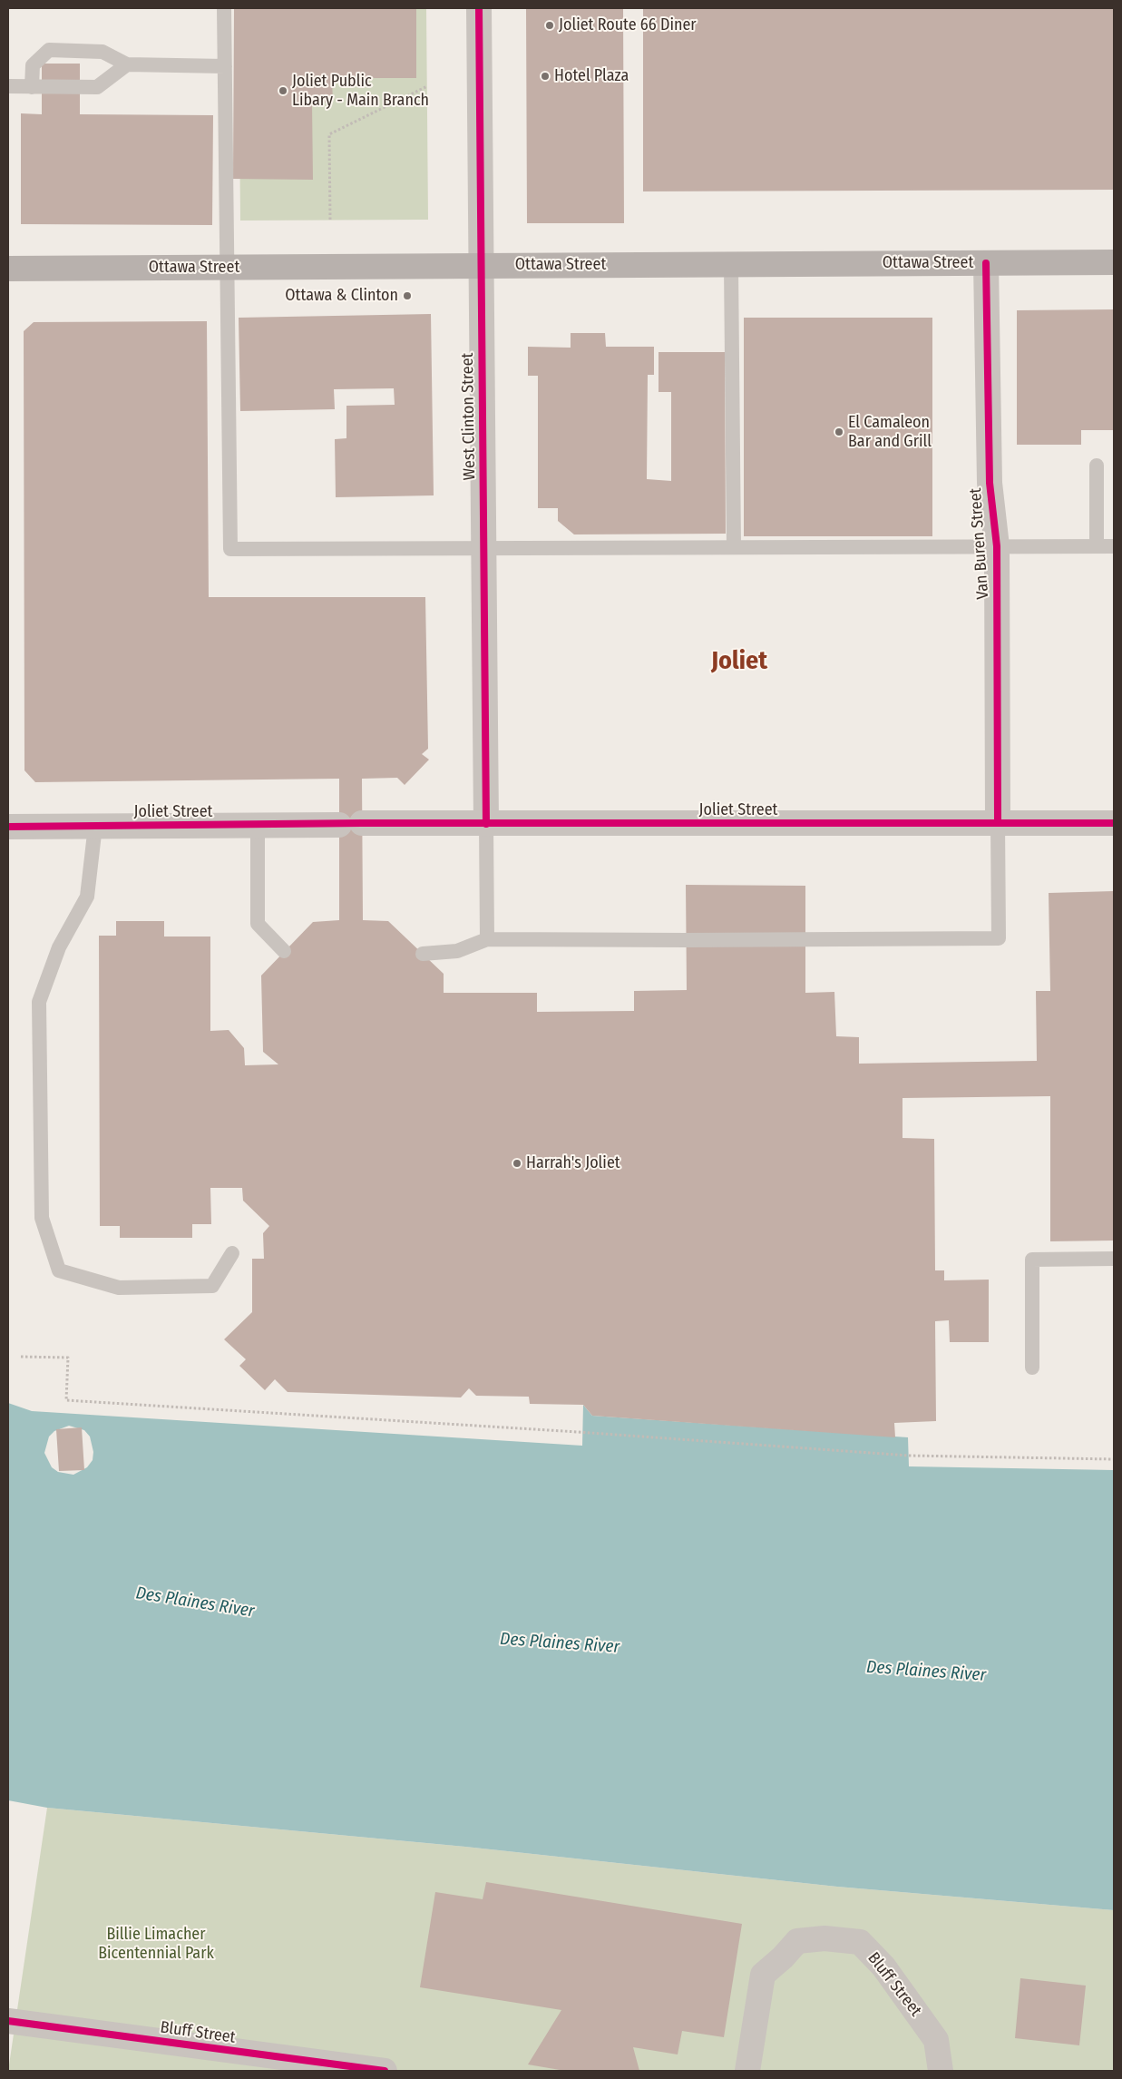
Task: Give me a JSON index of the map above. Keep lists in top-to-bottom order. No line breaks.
{"streets":{"main road":["Ottawa Street"],"street":["West Clinton Street","Van Buren Street","Joliet Street","Bluff Street"]},"crossings":[["Ottawa Street","West Clinton Street"],["Ottawa Street","Van Buren Street"],["West Clinton Street","Joliet Street"],["Van Buren Street","Joliet Street"]],"districts":["Joliet"],"water":["Des Plaines River"],"parks":["Billie Limacher Bicentennial Park"],"places":["Joliet Route 66 Diner","Hotel Plaza","Joliet Public Libary - Main Branch","Ottawa & Clinton","El Camaleon Bar and Grill","Harrah's Joliet"]}
